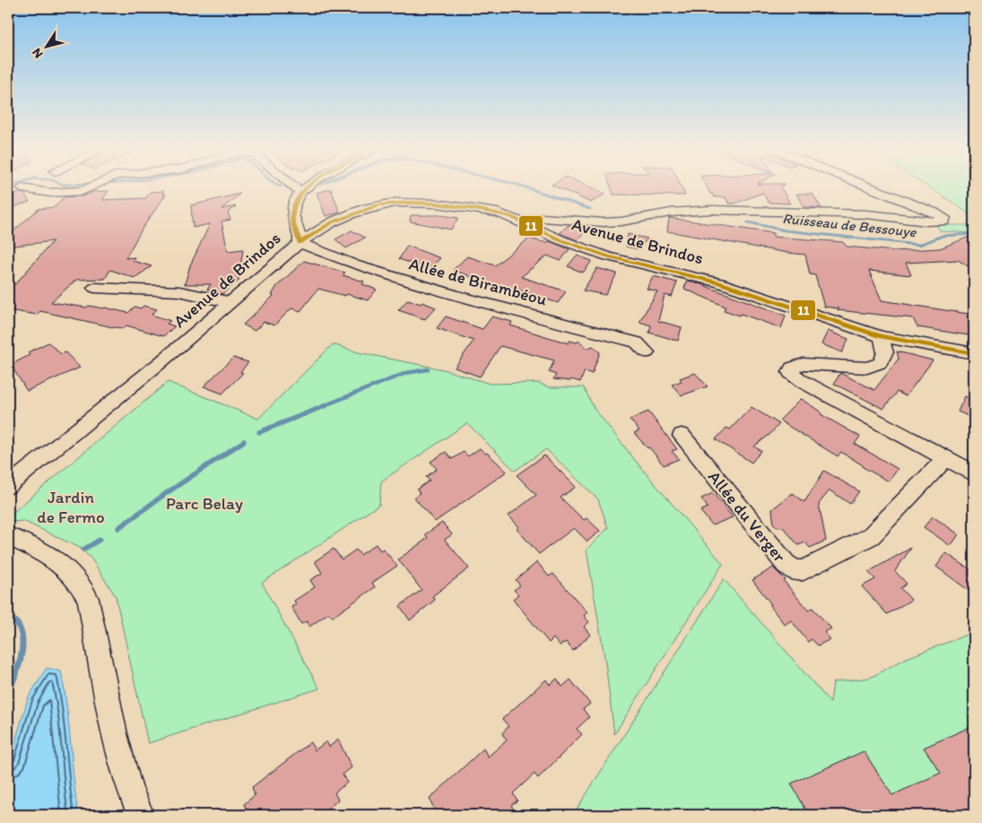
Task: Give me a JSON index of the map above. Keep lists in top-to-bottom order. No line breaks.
{"streets":{"street":["Avenue de Brindos","Allée de Birambéou","Allée du Verger"]},"crossings":[["Avenue de Brindos","Allée de Birambéou"]],"water":["Ruisseau de Bessouye"],"parks":["Jardin de Fermo","Parc Belay"],"lines":["transit line 11"],"north":"bottom left"}
